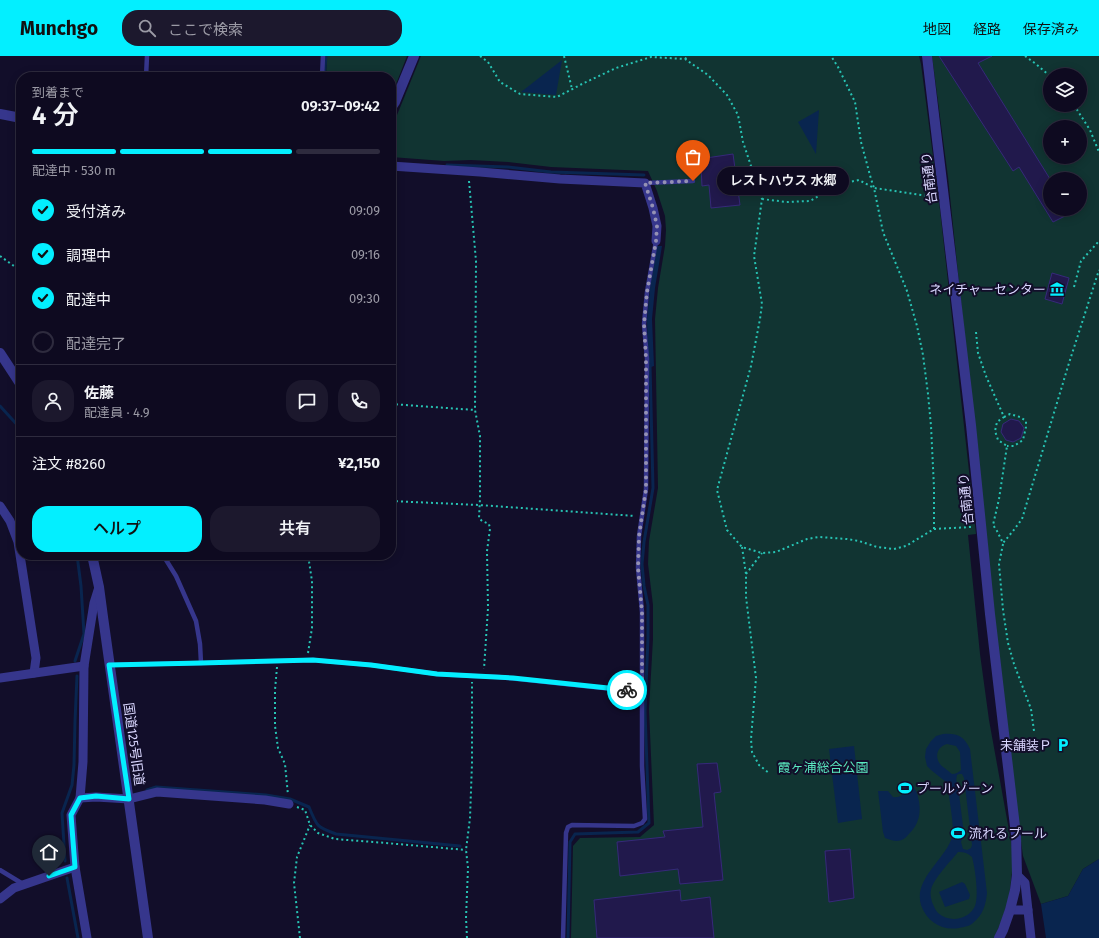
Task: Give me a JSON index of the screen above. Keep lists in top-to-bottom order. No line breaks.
{"streets":{"street":["台南通り","国道125号旧道"]},"parks":["霞ヶ浦総合公園"],"places":{"other":["レストハウス 水郷"],"museum":["ネイチャーセンター"],"parking":["未舗装Ｐ"],"sports":["プールゾーン","流れるプール"]},"page":{"header":"Munchgo","search":"ここで検索","nav":["地図","経路","保存済み"],"map_buttons":["+","−"],"heading":["4 分","到着まで","09:37–09:42"],"panel":["佐藤","配達員 · 4.9","注文 #8260","¥2,150"],"bar":"配達中 · 530 m","bubble":"レストハウス 水郷","list":[["受付済み","09:09"],["調理中","09:16"],["配達中","09:30"],"配達完了"],"buttons":["ヘルプ","共有"]}}
